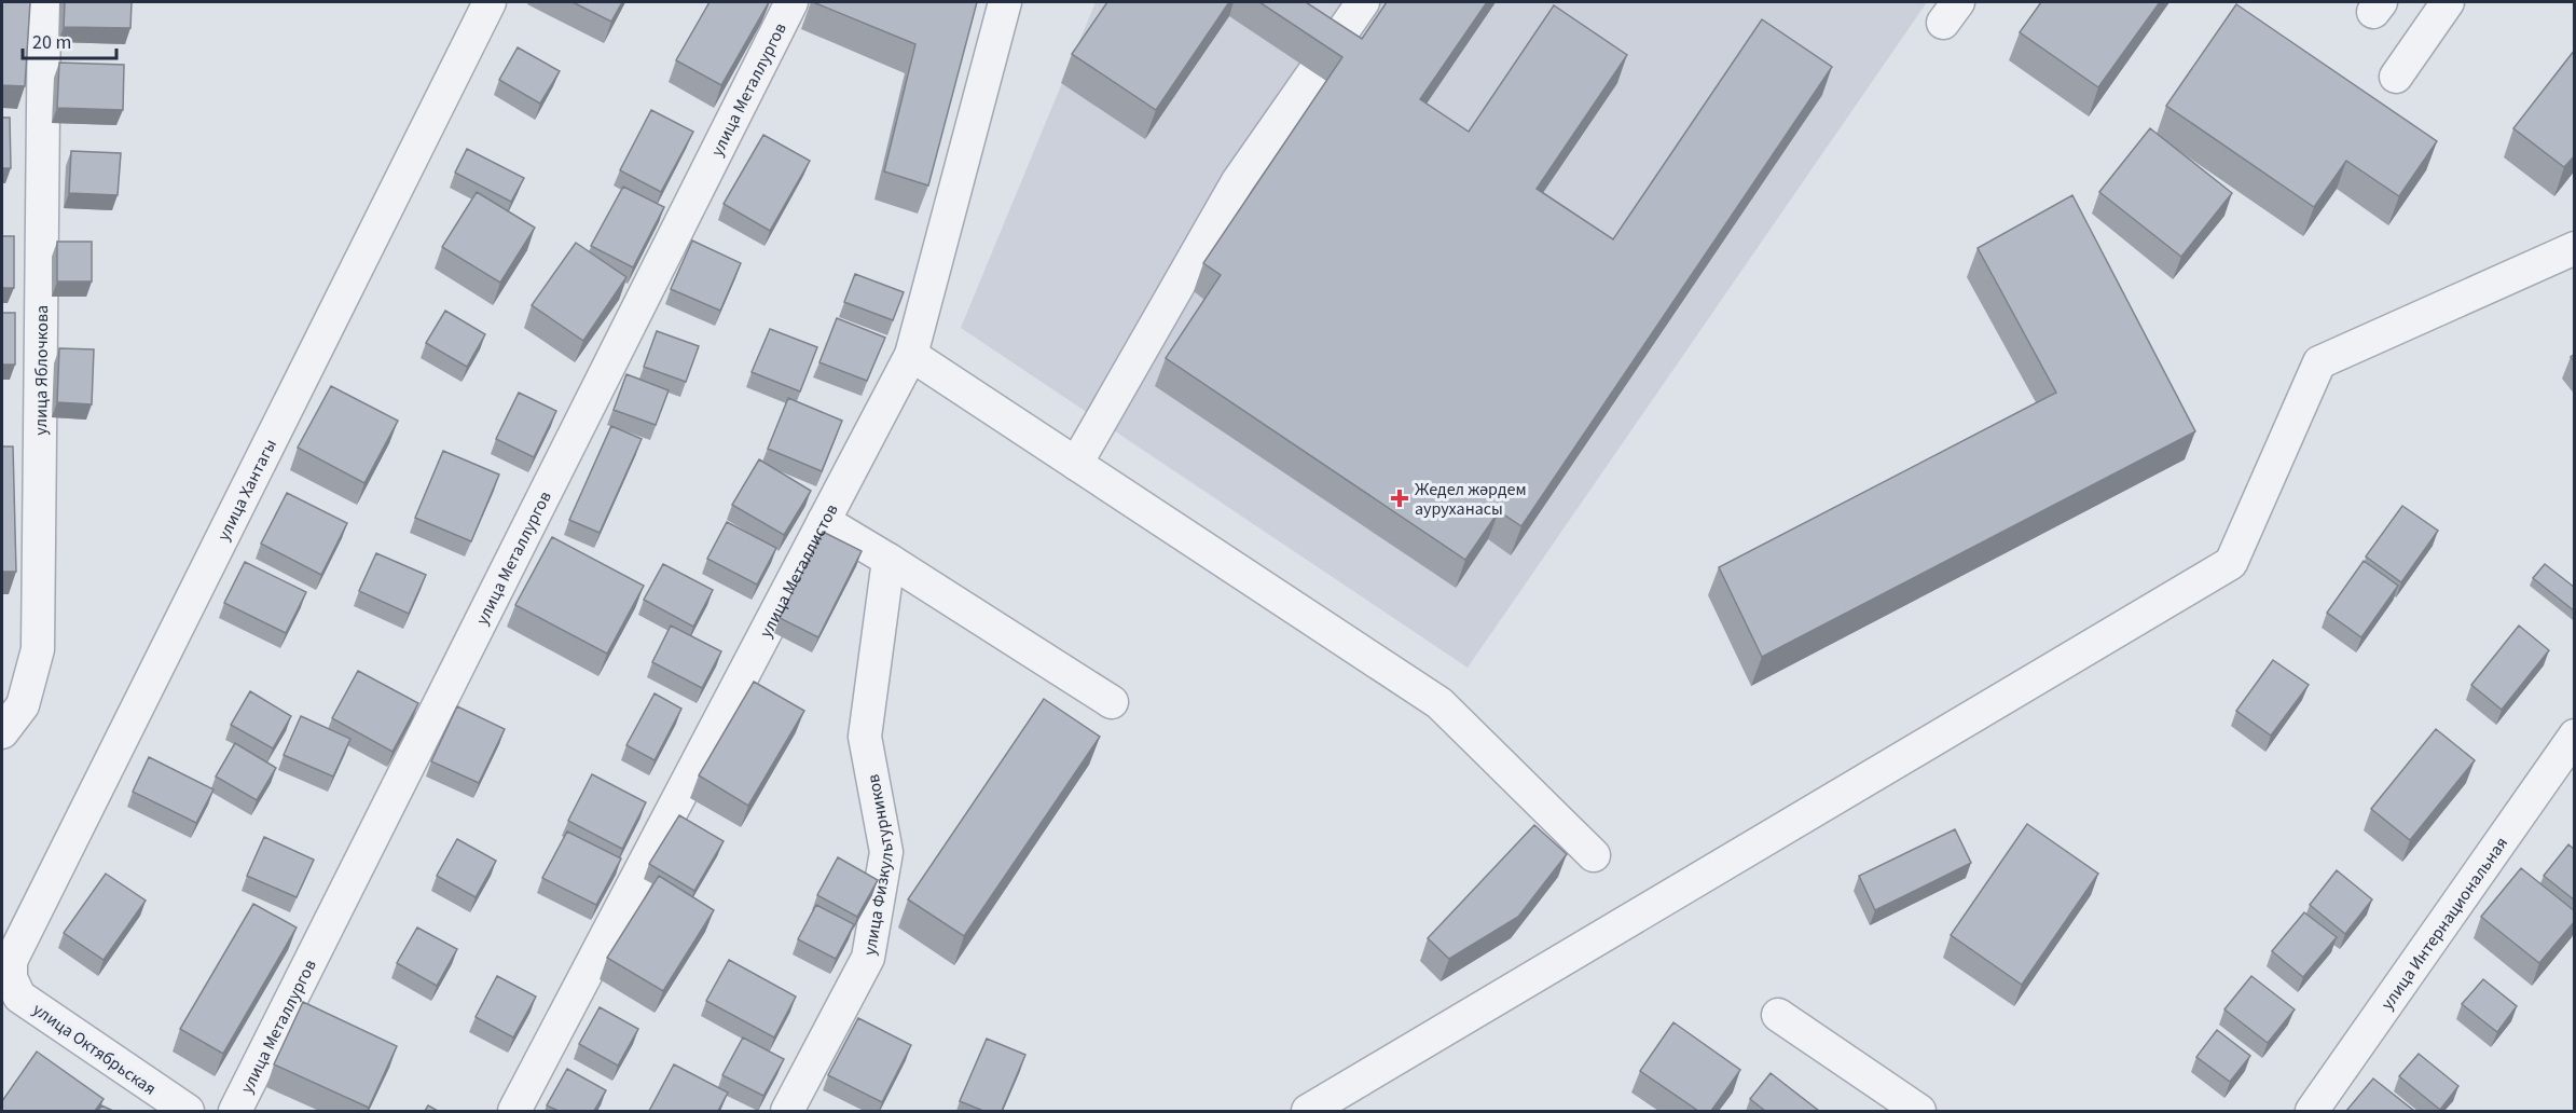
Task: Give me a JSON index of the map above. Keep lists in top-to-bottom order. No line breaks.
{"streets":{"street":["улица Металлургов","улица Яблочкова","улица Хантагы","улица Металлистов","улица Физкультурников","улица Интернациональная","улица Октябрьская"]},"crossings":[["улица Хантагы","улица Октябрьская"]],"places":{"health":["Жедел жәрдем ауруханасы"]},"scale_bar":"20 m"}
